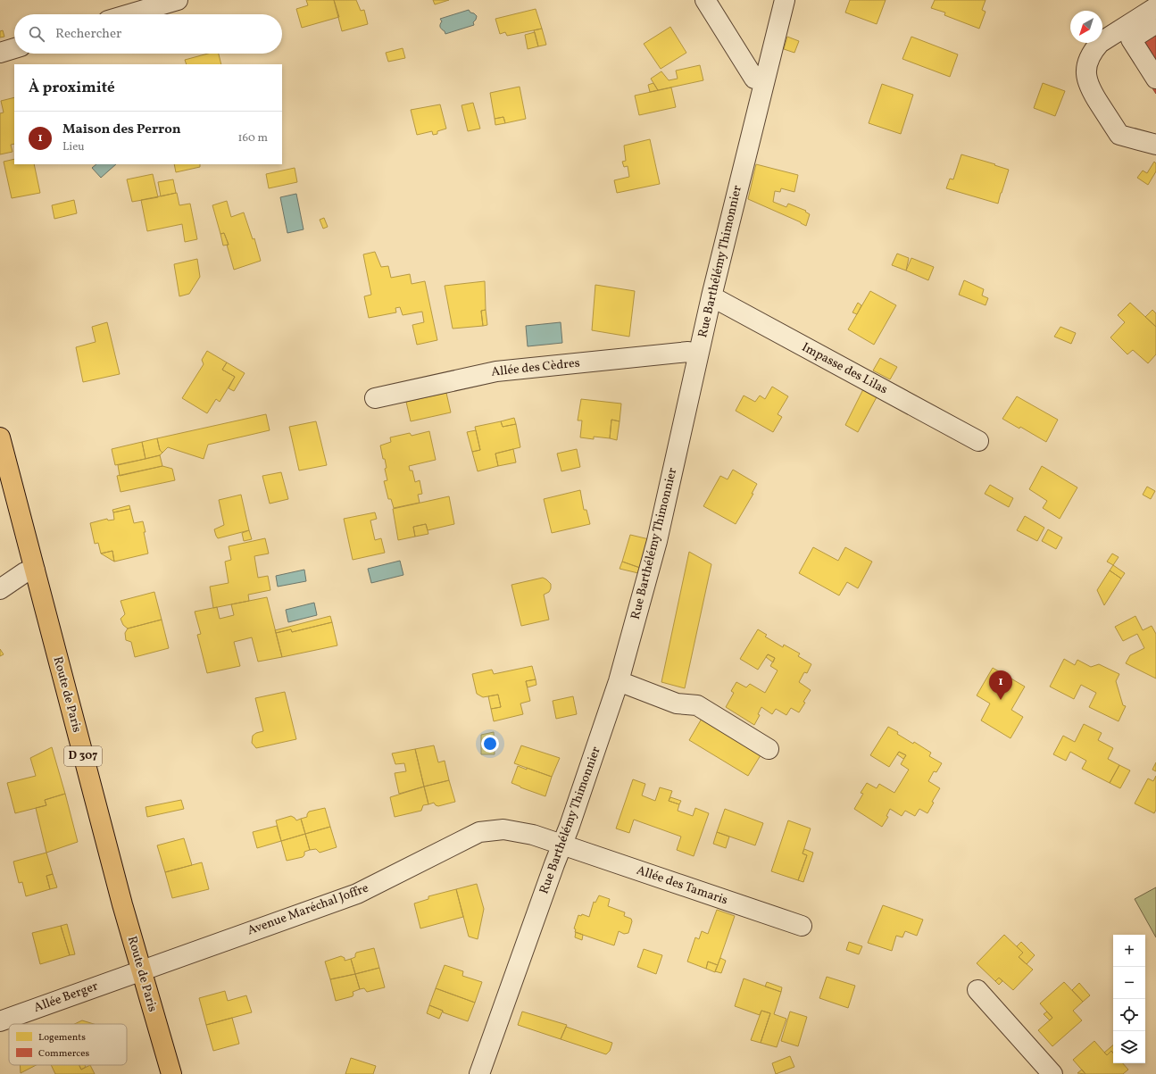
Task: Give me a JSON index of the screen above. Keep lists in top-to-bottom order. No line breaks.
{"streets":{"main road":["Route de Paris","D 307"],"street":["Rue Barthélémy Thimonnier","Allée des Cèdres","Impasse des Lilas","Allée des Tamaris","Avenue Maréchal Joffre","Allée Berger"]},"crossings":[["Rue Barthélémy Thimonnier","Allée des Cèdres"],["Rue Barthélémy Thimonnier","Impasse des Lilas"],["Rue Barthélémy Thimonnier","Allée des Tamaris"],["Rue Barthélémy Thimonnier","Avenue Maréchal Joffre"],["Route de Paris","Avenue Maréchal Joffre"],["Route de Paris","Allée Berger"],["Allée des Tamaris","Avenue Maréchal Joffre"],["Avenue Maréchal Joffre","Allée Berger"]],"legend":["Logements","Commerces"],"north":"bottom left","page":{"search":"Rechercher","heading":"À proximité","list":[{"mark":"1","name":"Maison des Perron","note":"Lieu","value":"160 m"}],"pins":"1","map_buttons":["+","−"]}}
